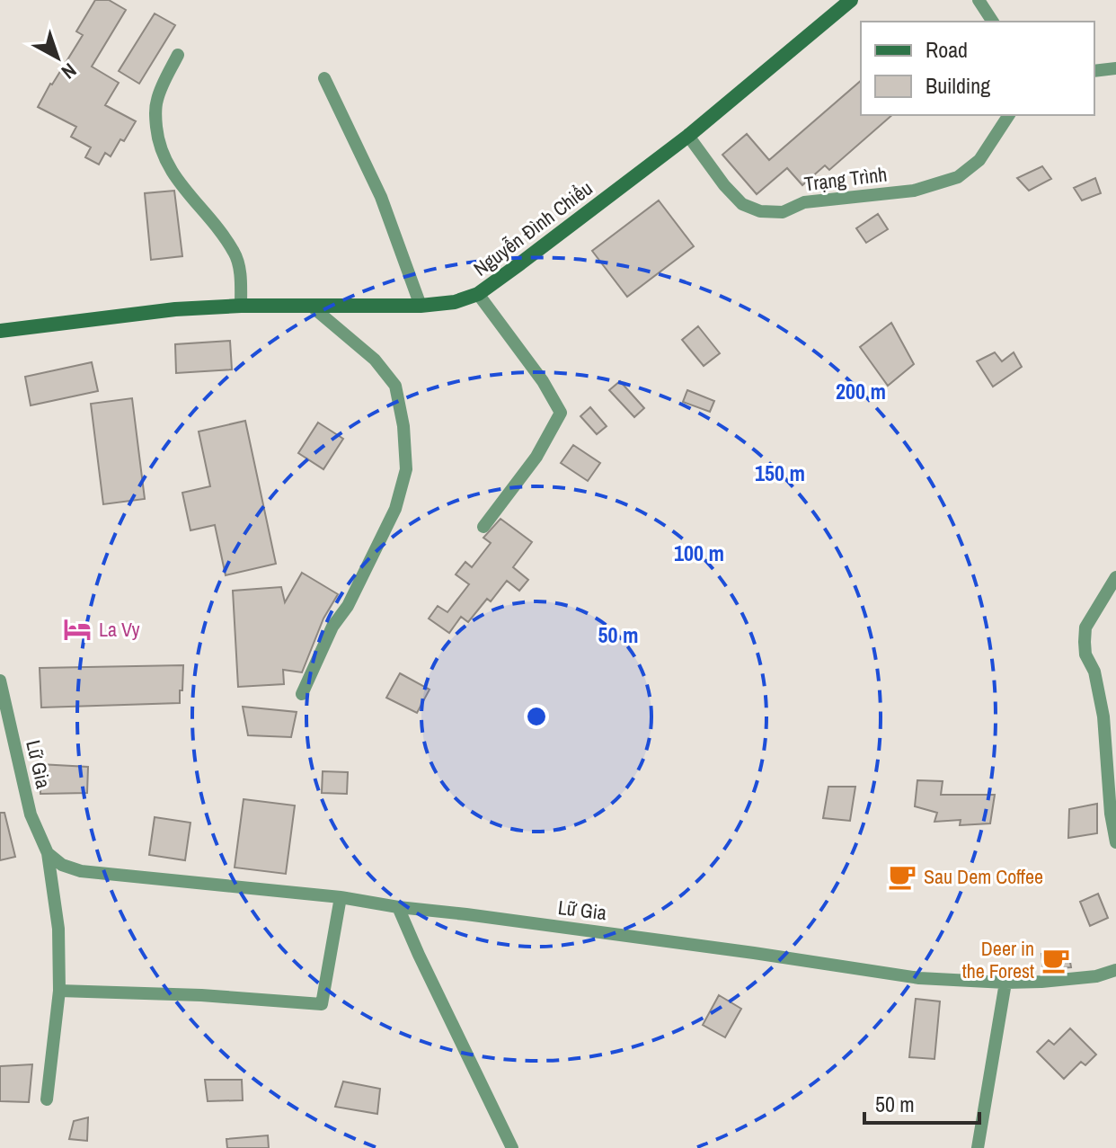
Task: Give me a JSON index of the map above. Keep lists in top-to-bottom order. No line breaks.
{"streets":{"main road":["Nguyễn Đình Chiểu"],"street":["Trạng Trình","Lữ Gia"]},"crossings":[["Trạng Trình","Nguyễn Đình Chiểu"]],"places":{"hotel":["La Vy"],"cafe":["Sau Dem Coffee","Deer in the Forest"]},"legend":["Road","Building"],"scale_bar":"50 m","north":"bottom right","rings":["200 m","150 m","100 m","50 m"]}
